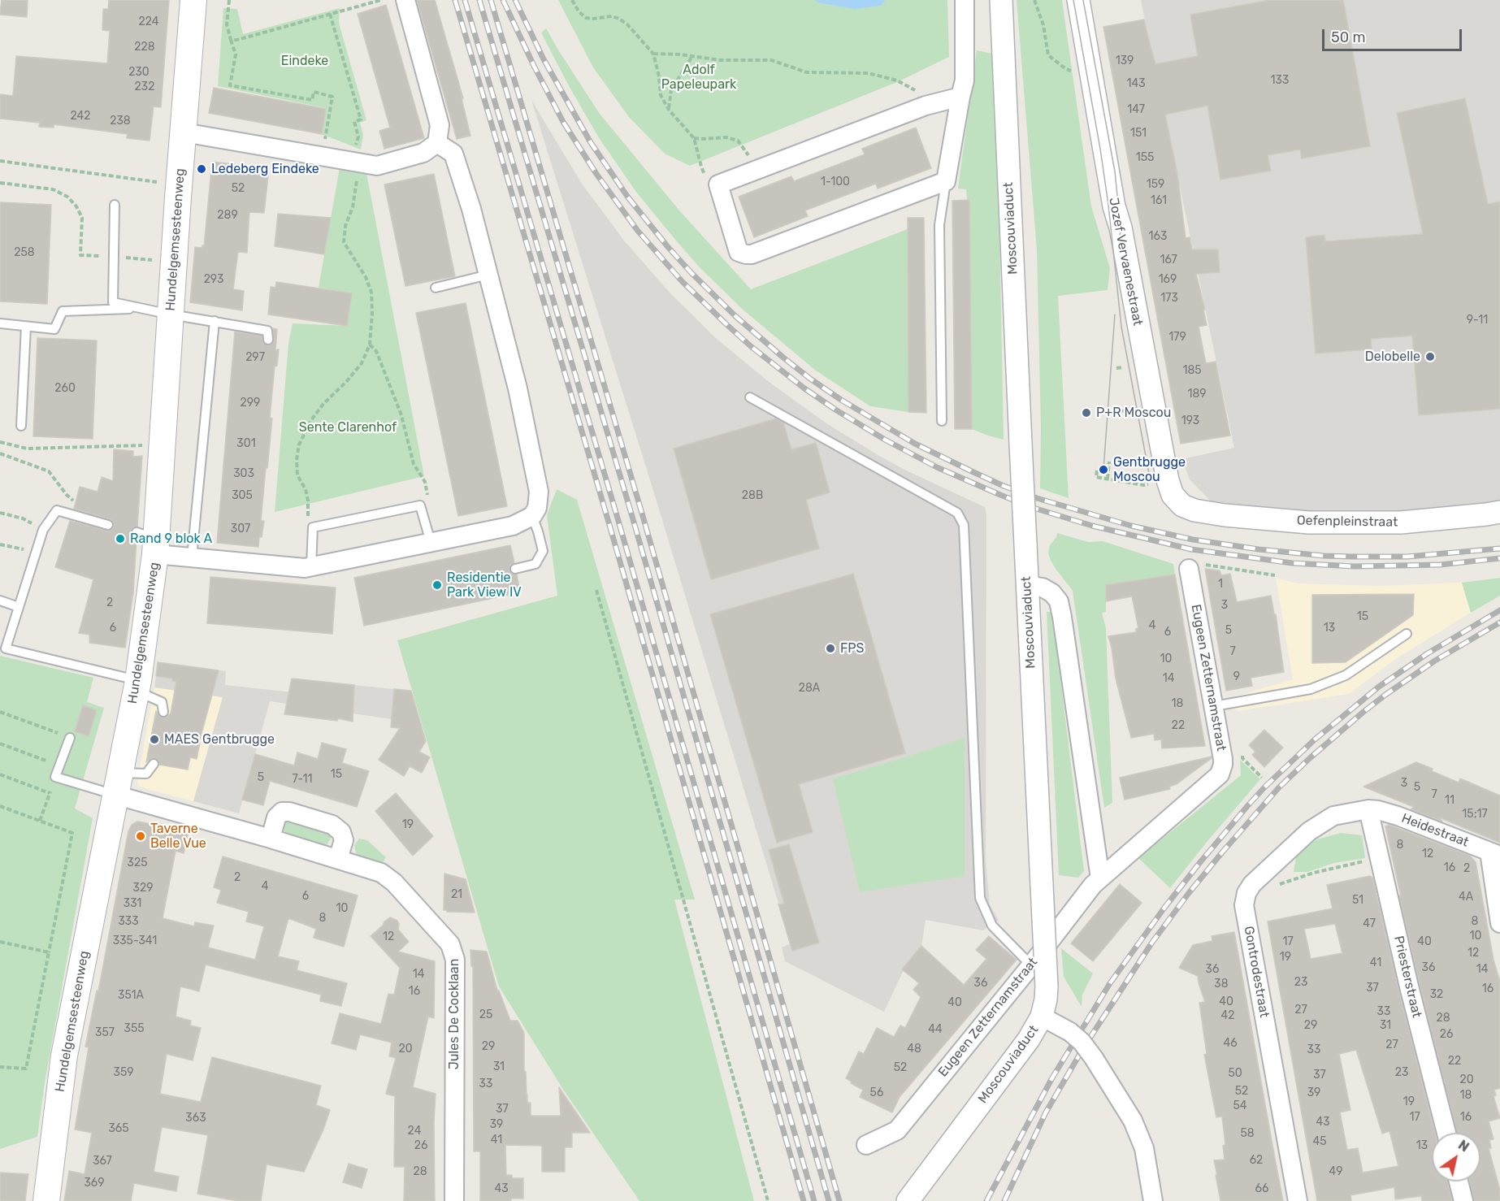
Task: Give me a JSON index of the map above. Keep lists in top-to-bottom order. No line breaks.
{"streets":{"main road":["Hundelgemsesteenweg"],"street":["Moscouviaduct","Jozef Vervaenestraat","Oefenpleinstraat","Eugeen Zetternamstraat","Heidestraat","Gontrodestraat","Priesterstraat","Jules De Cocklaan"]},"crossings":[["Hundelgemsesteenweg","Jules De Cocklaan"],["Jozef Vervaenestraat","Oefenpleinstraat"],["Heidestraat","Gontrodestraat"],["Heidestraat","Priesterstraat"],["Gontrodestraat","Priesterstraat"]],"parks":["Eindeke","Adolf Papeleupark","Sente Clarenhof"],"places":["Ledeberg Eindeke","Delobelle","P+R Moscou","Gentbrugge Moscou","Rand 9 blok A","Residentie Park View IV","FPS","MAES Gentbrugge","Taverne Belle Vue"],"house_numbers":["224","228","139","230","133","143","232","147","242","238","151","155","1-100","159","52","161","289","163","258","167","293","169","173","9-11","179","297","185","260","189","299","193","301","303","305","28B","307","1","2","3","15","4","6","13","5","6","7","10","9","14","28A","18","22","15","5","7-11","3","5","7","11","15;17","19","8","12","325","16","2","2","4","329","21","6","4A","51","331","10","8","333","8","47","10","12","335-341","17","40","12","19","41","36","36","14","14","23","36","38","37","16","16","32","351A","40","40","27","33","25","42","28","29","31","355","44","357","26","46","27","29","20","48","33","22","31","52","359","23","50","37","20","33","52","56","39","18","19","54","37","17","16","363","43","39","365","24","58","41","45","26","13","62","367","28","49","369","43","66"],"scale_bar":"50 m","north":"top right"}
